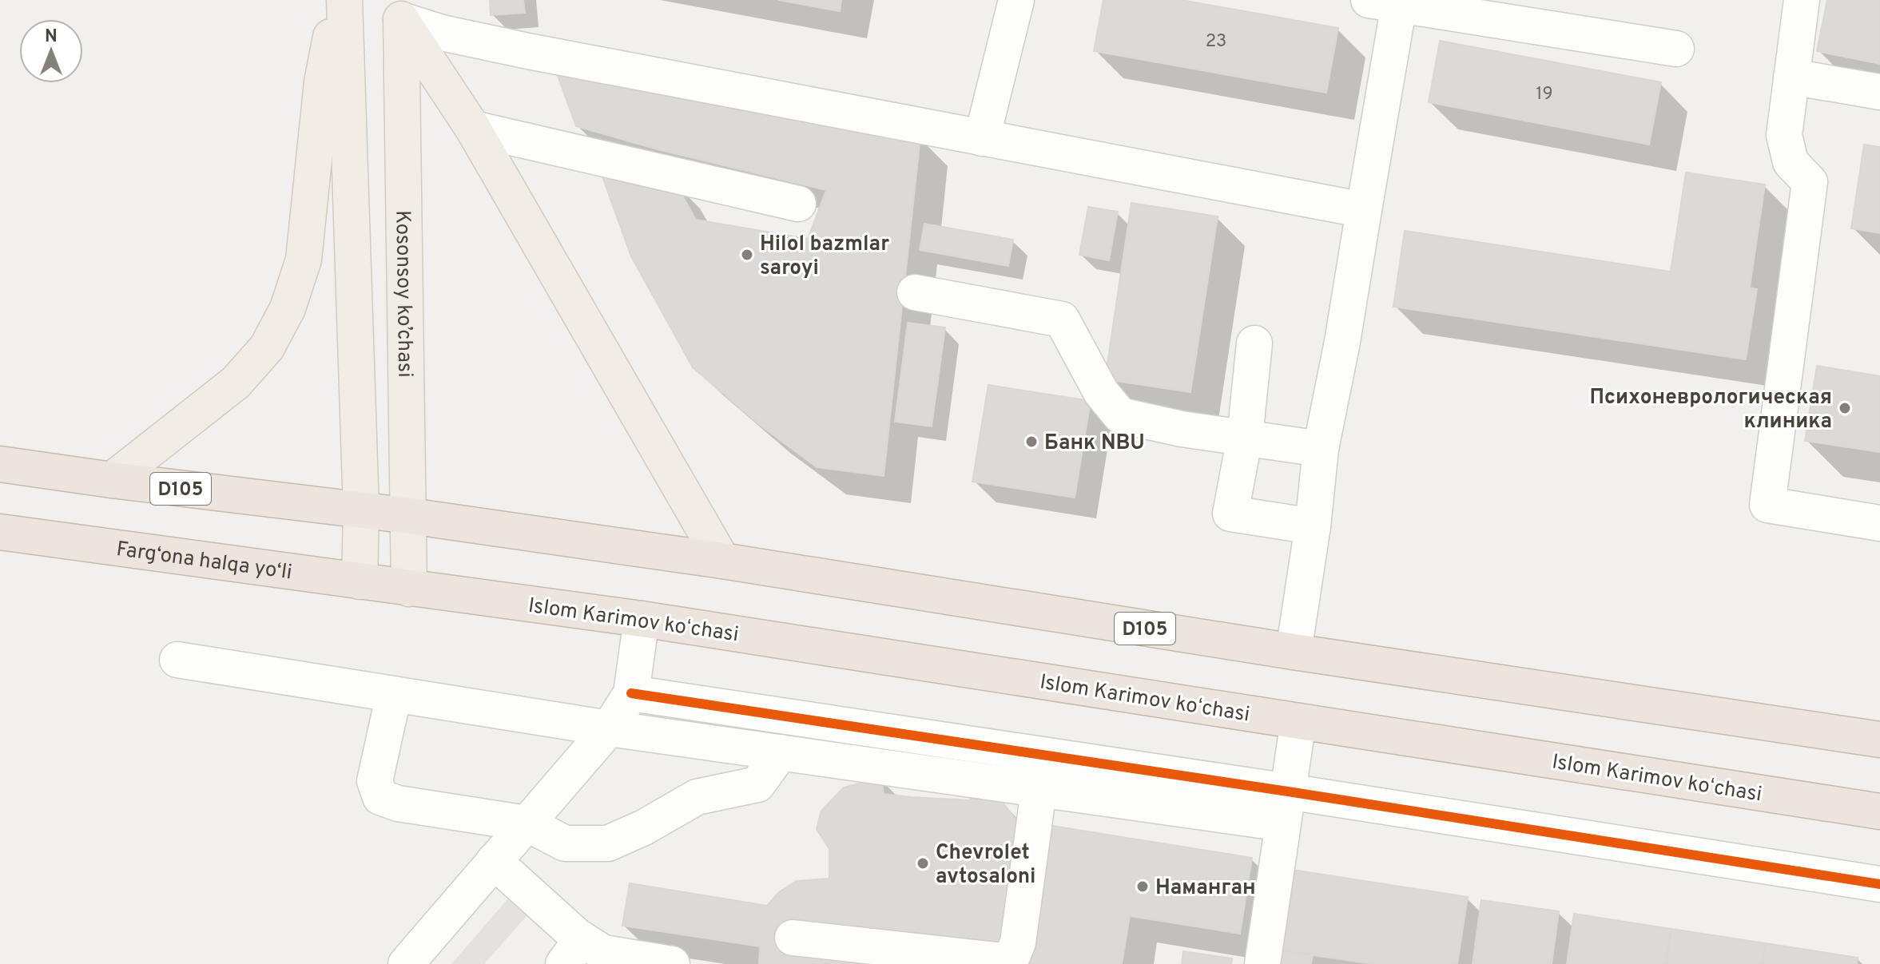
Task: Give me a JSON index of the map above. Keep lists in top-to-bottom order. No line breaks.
{"streets":{"highway":["D105","Farg‘ona halqa yo‘li","Islom Karimov koʻchasi"],"main road":["Kosonsoy ko’chasi"]},"crossings":[["Kosonsoy ko’chasi","D105"],["Kosonsoy ko’chasi","Farg‘ona halqa yo‘li"],["Kosonsoy ko’chasi","Islom Karimov koʻchasi"],["Farg‘ona halqa yo‘li","Islom Karimov koʻchasi"]],"places":["Hilol bazmlar saroyi","Психоневрологическая клиника","Банк NBU","Chevrolet avtosaloni","Наманган"],"house_numbers":["23","19"],"north":"top"}
